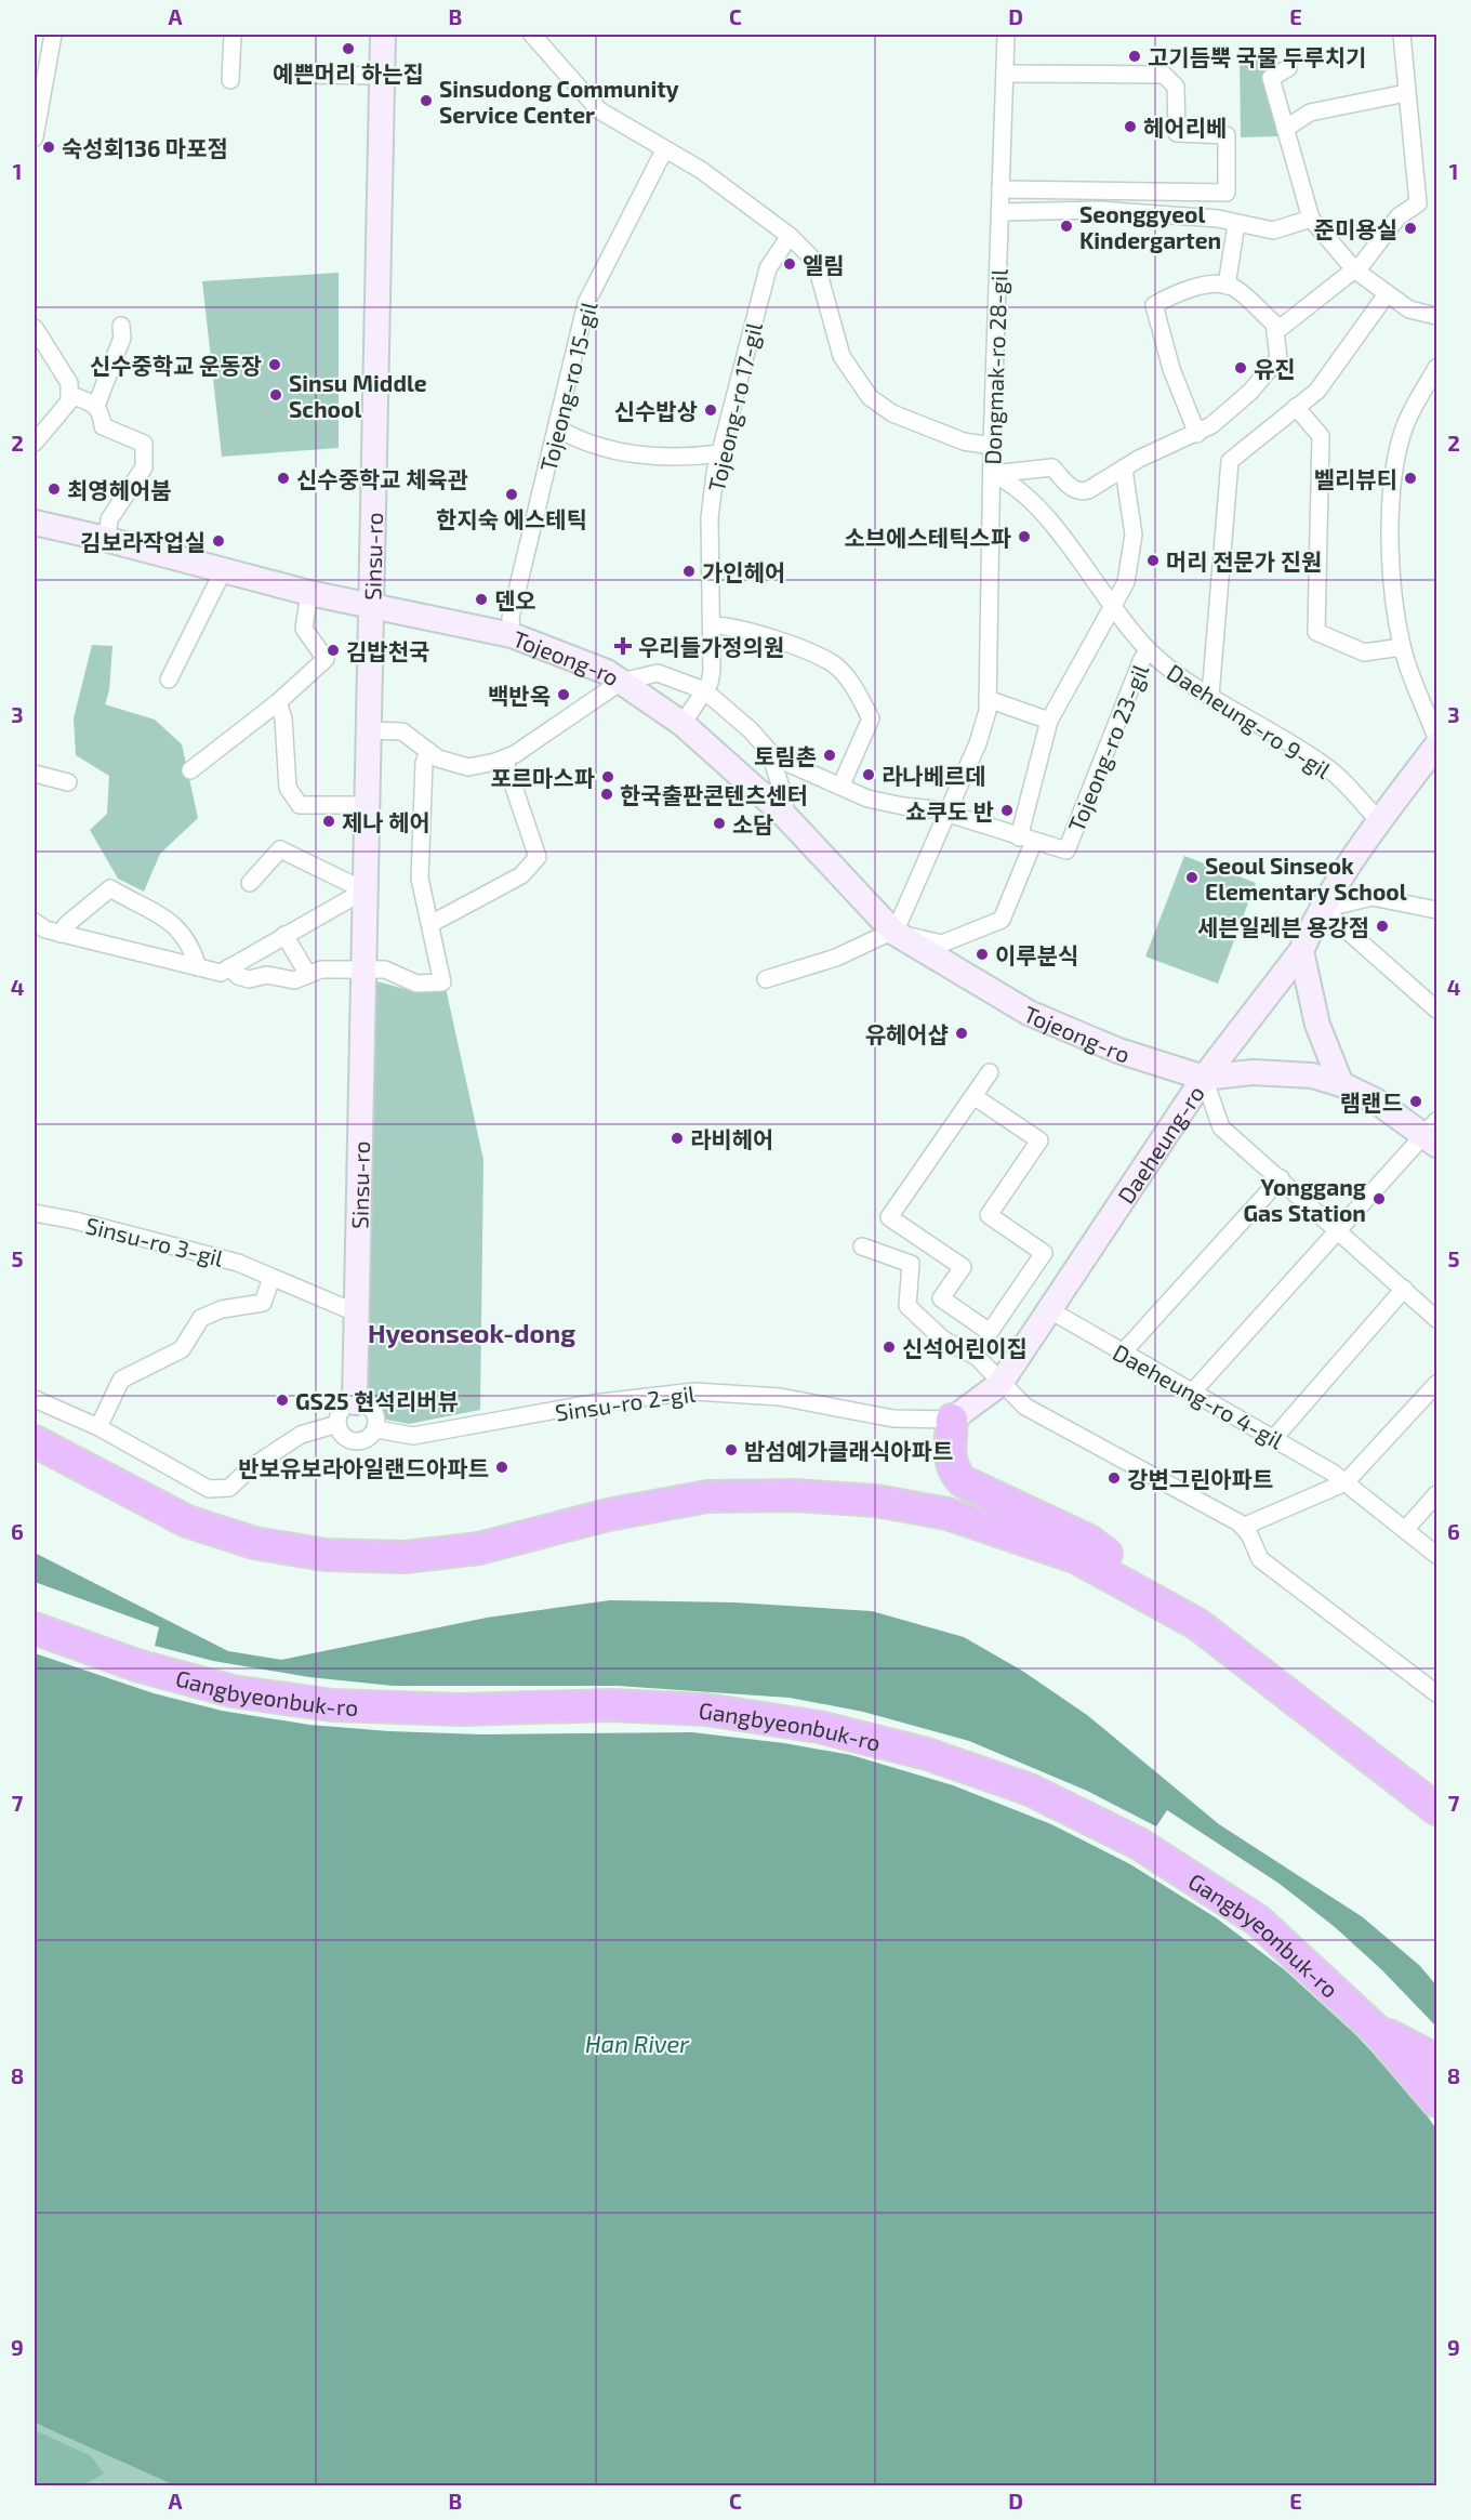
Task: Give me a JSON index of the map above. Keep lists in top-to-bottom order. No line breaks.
{"streets":{"highway":["Gangbyeonbuk-ro"],"main road":["Sinsu-ro","Tojeong-ro","Daeheung-ro"],"street":["Dongmak-ro 28-gil","Tojeong-ro 15-gil","Tojeong-ro 17-gil","Daeheung-ro 9-gil","Tojeong-ro 23-gil","Sinsu-ro 3-gil","Daeheung-ro 4-gil","Sinsu-ro 2-gil"]},"crossings":[["Dongmak-ro 28-gil","Tojeong-ro"],["Dongmak-ro 28-gil","Daeheung-ro 9-gil"],["Dongmak-ro 28-gil","Tojeong-ro 23-gil"],["Tojeong-ro 15-gil","Tojeong-ro"],["Tojeong-ro 17-gil","Tojeong-ro"],["Sinsu-ro","Tojeong-ro"],["Sinsu-ro","Sinsu-ro 3-gil"],["Sinsu-ro","Sinsu-ro 2-gil"],["Tojeong-ro","Tojeong-ro 23-gil"],["Tojeong-ro","Daeheung-ro"],["Tojeong-ro","Daeheung-ro 4-gil"],["Daeheung-ro 9-gil","Tojeong-ro 23-gil"],["Daeheung-ro 9-gil","Daeheung-ro"],["Daeheung-ro","Daeheung-ro 4-gil"],["Daeheung-ro","Sinsu-ro 2-gil"]],"districts":["Hyeonseok-dong"],"water":["Han River"],"places":{"other":["예쁜머리 하는집","고기듬뿍 국물 두루치기","Sinsudong Community Service Center","헤어리베","숙성회136 마포점","Seonggyeol Kindergarten","준미용실","엘림","신수중학교 운동장","유진","Sinsu Middle School","신수밥상","신수중학교 체육관","벨리뷰티","최영헤어붐","한지숙 에스테틱","소브에스테틱스파","김보라작업실","머리 전문가 진원","가인헤어","덴오","김밥천국","백반옥","토림촌","라나베르데","포르마스파","한국출판콘텐츠센터","쇼쿠도 반","제나 헤어","소담","Seoul Sinseok Elementary School","세븐일레븐 용강점","이루분식","유헤어샵","램랜드","라비헤어","Yonggang Gas Station","신석어린이집","GS25 현석리버뷰","밤섬예가클래식아파트","반보유보라아일랜드아파트","강변그린아파트"],"health":["우리들가정의원"]},"grid":{"columns":["A","B","C","D","E"],"rows":["1","2","3","4","5","6","7","8","9"]}}
